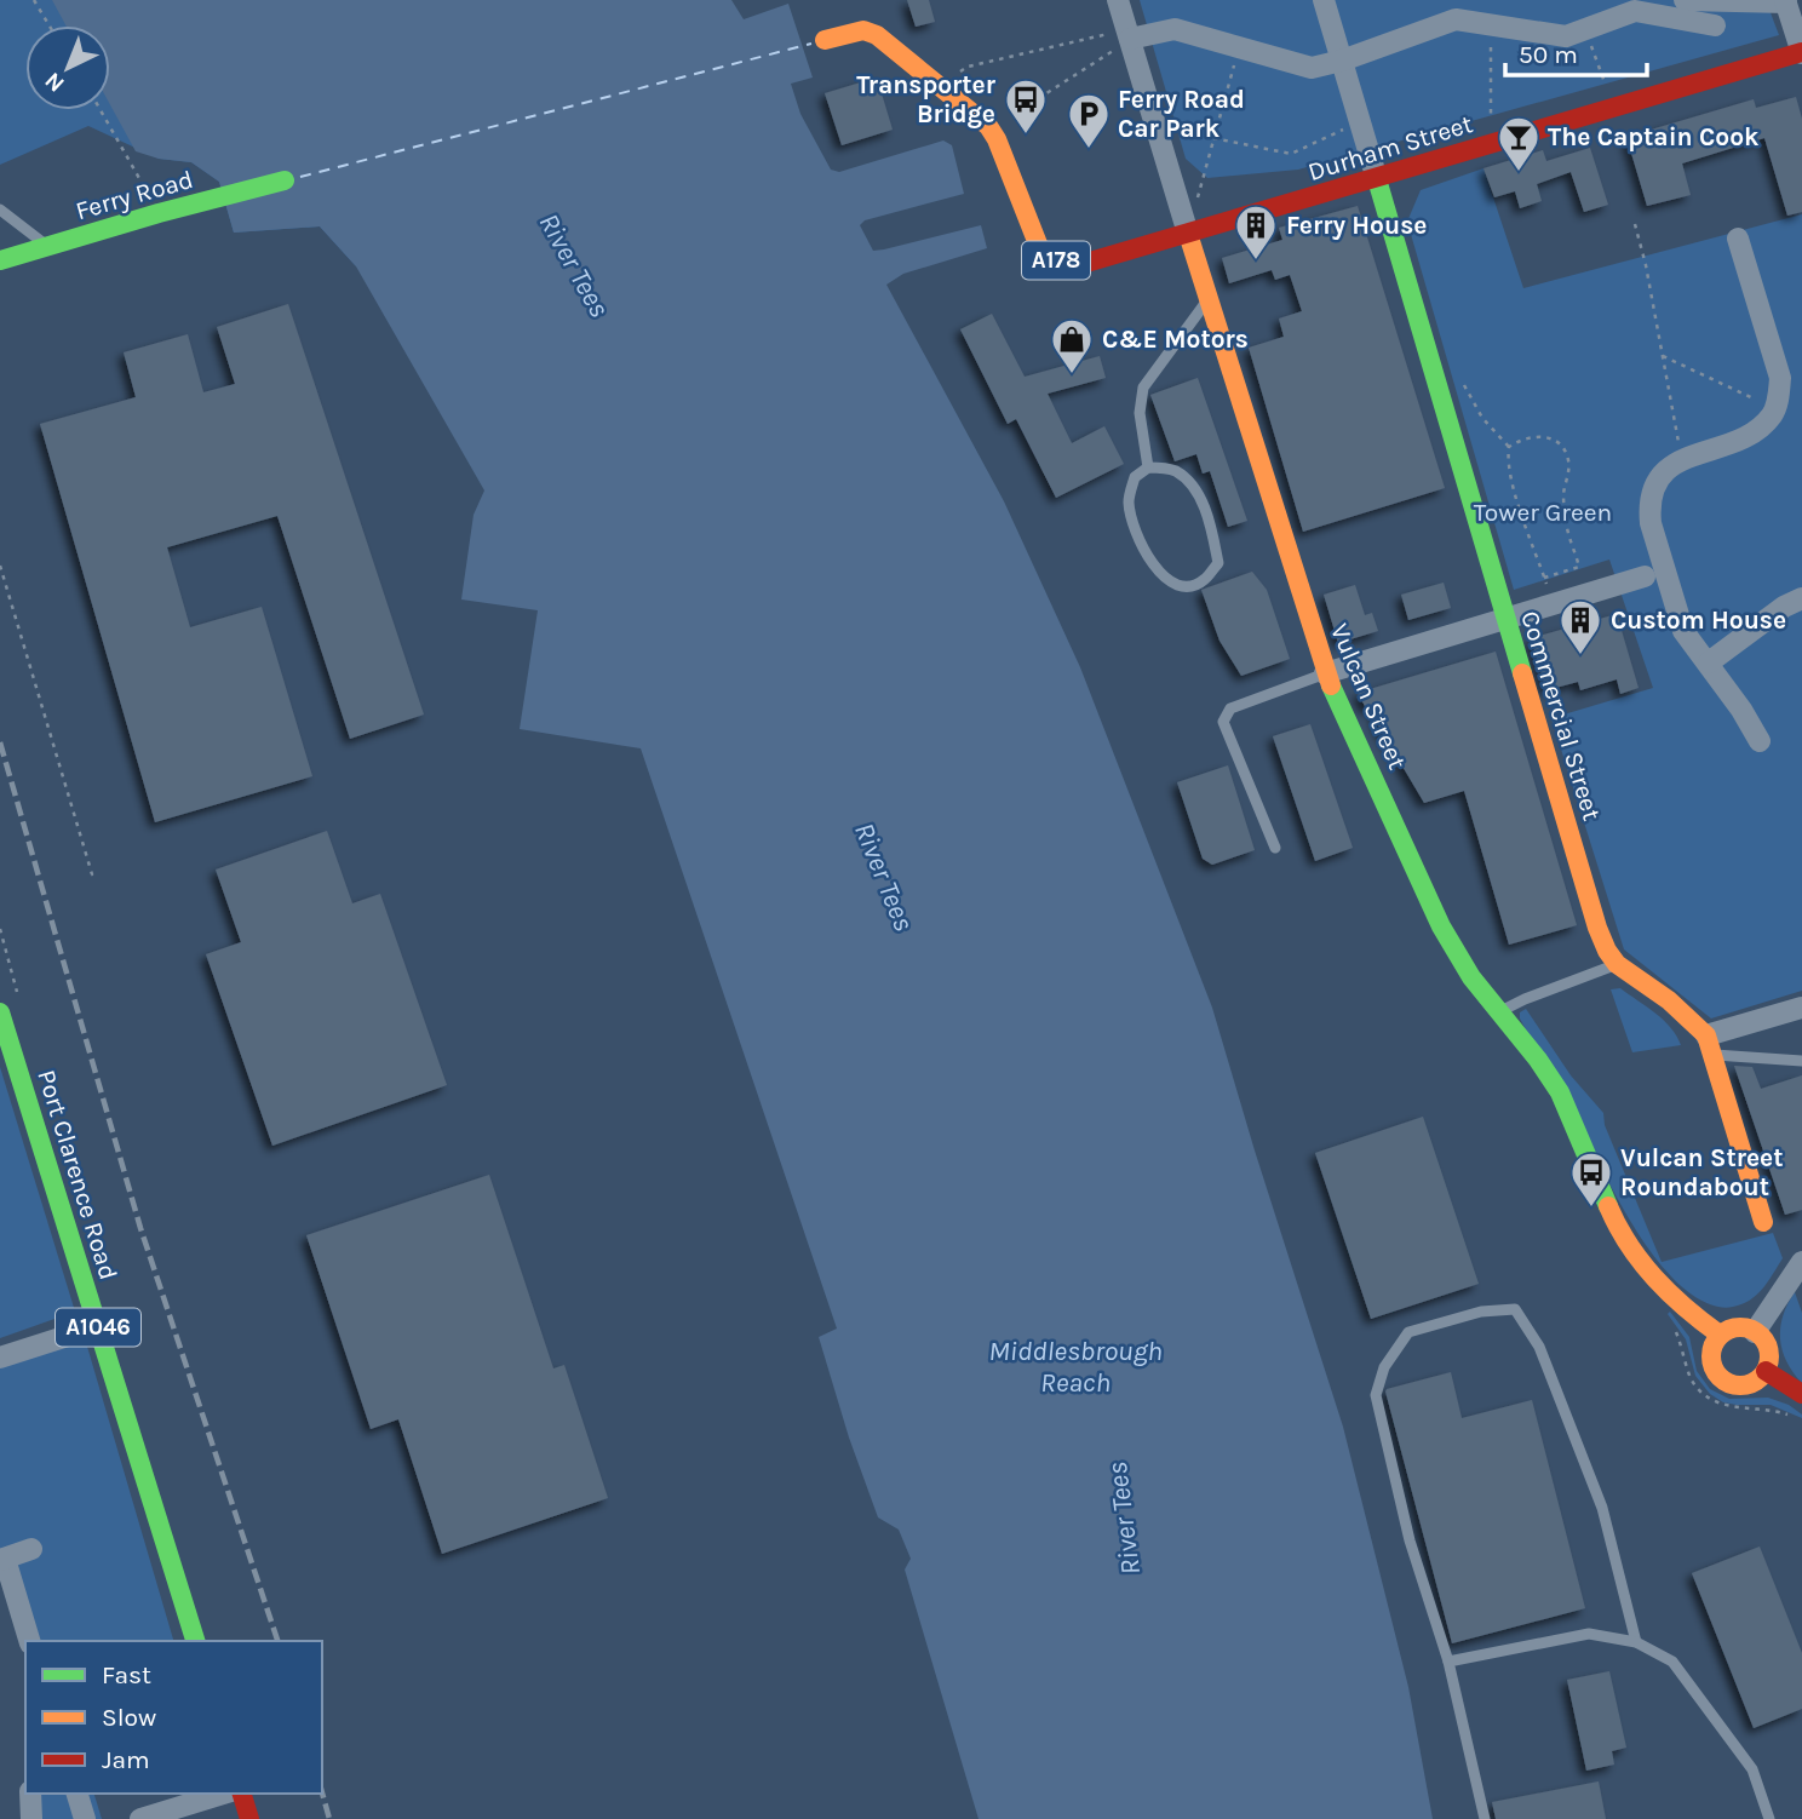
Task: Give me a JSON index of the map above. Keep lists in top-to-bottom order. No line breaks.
{"streets":{"street":["Durham Street","Ferry Road","A178","Vulcan Street","Commercial Street","Port Clarence Road","A1046"]},"crossings":[["Durham Street","A178"],["Durham Street","Vulcan Street"],["Durham Street","Commercial Street"],["A178","Vulcan Street"]],"water":["River Tees","Middlesbrough Reach"],"parks":["Tower Green"],"places":{"bus stop":["Transporter Bridge","Vulcan Street Roundabout"],"parking":["Ferry Road Car Park"],"bar":["The Captain Cook"],"building":["Ferry House","Custom House"],"shop":["C&E Motors"]},"legend":["Fast","Slow","Jam"],"scale_bar":"50 m","north":"bottom left"}
